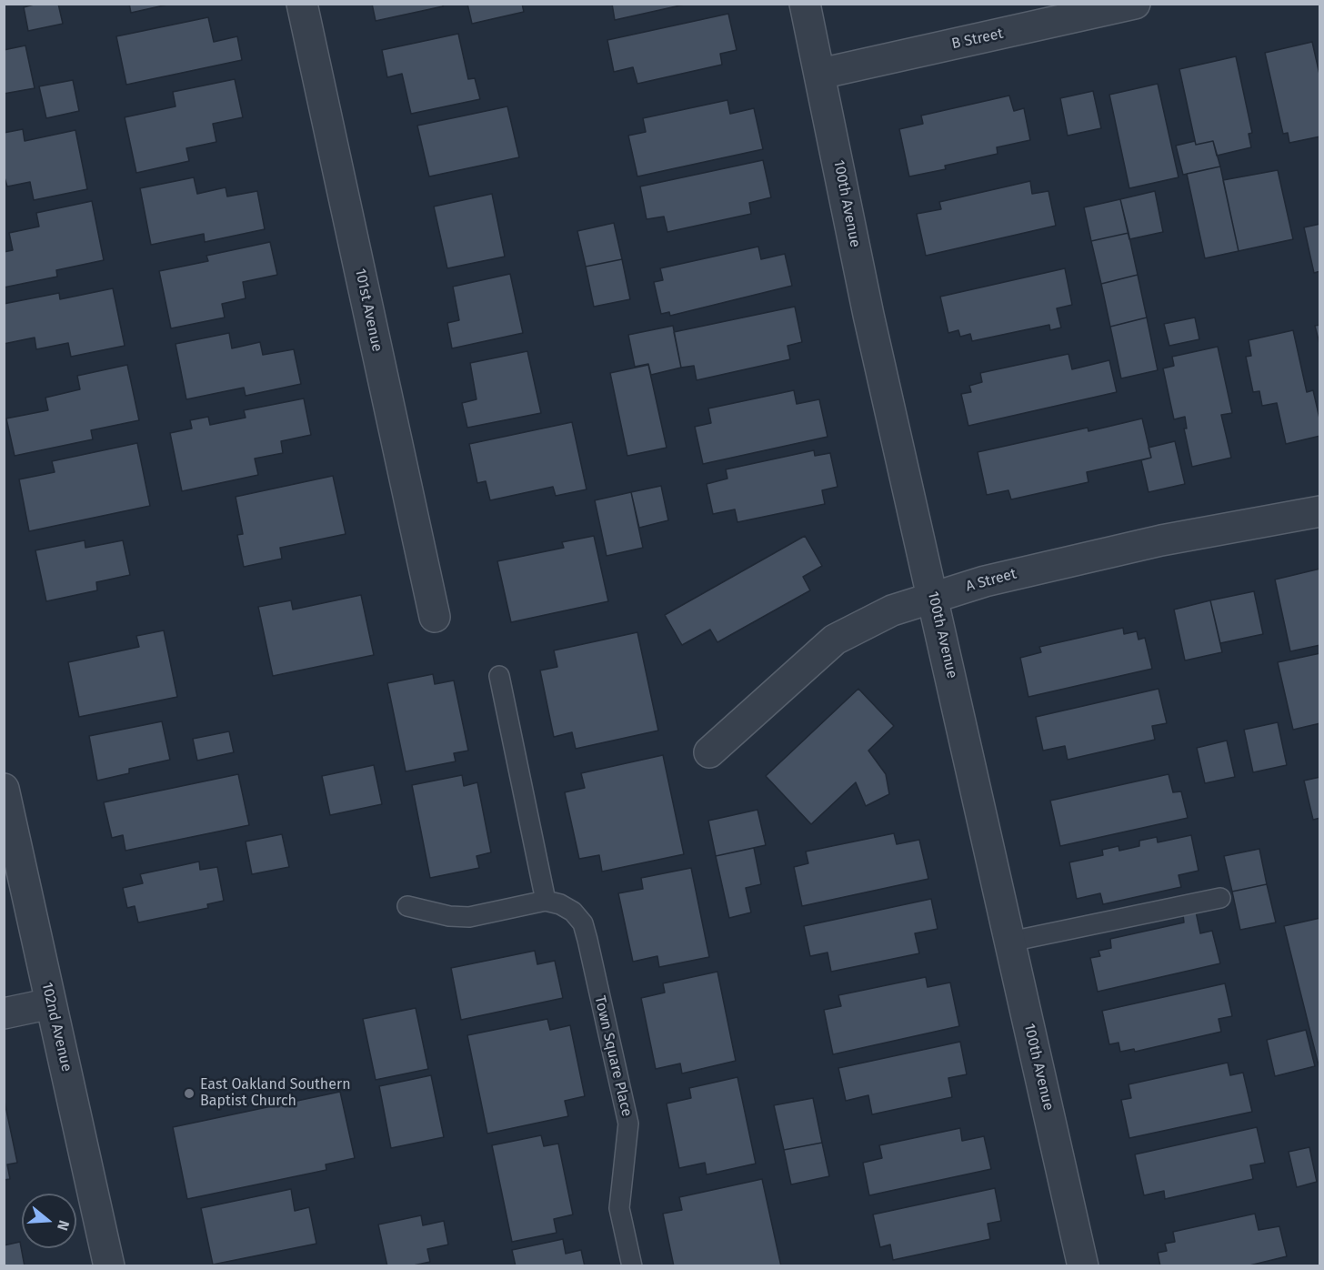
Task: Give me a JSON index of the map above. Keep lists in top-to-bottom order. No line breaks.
{"streets":{"street":["B Street","100th Avenue","101st Avenue","A Street","102nd Avenue"],"lane":["Town Square Place"]},"crossings":[["B Street","100th Avenue"],["100th Avenue","A Street"]],"places":["East Oakland Southern Baptist Church"],"north":"right"}
